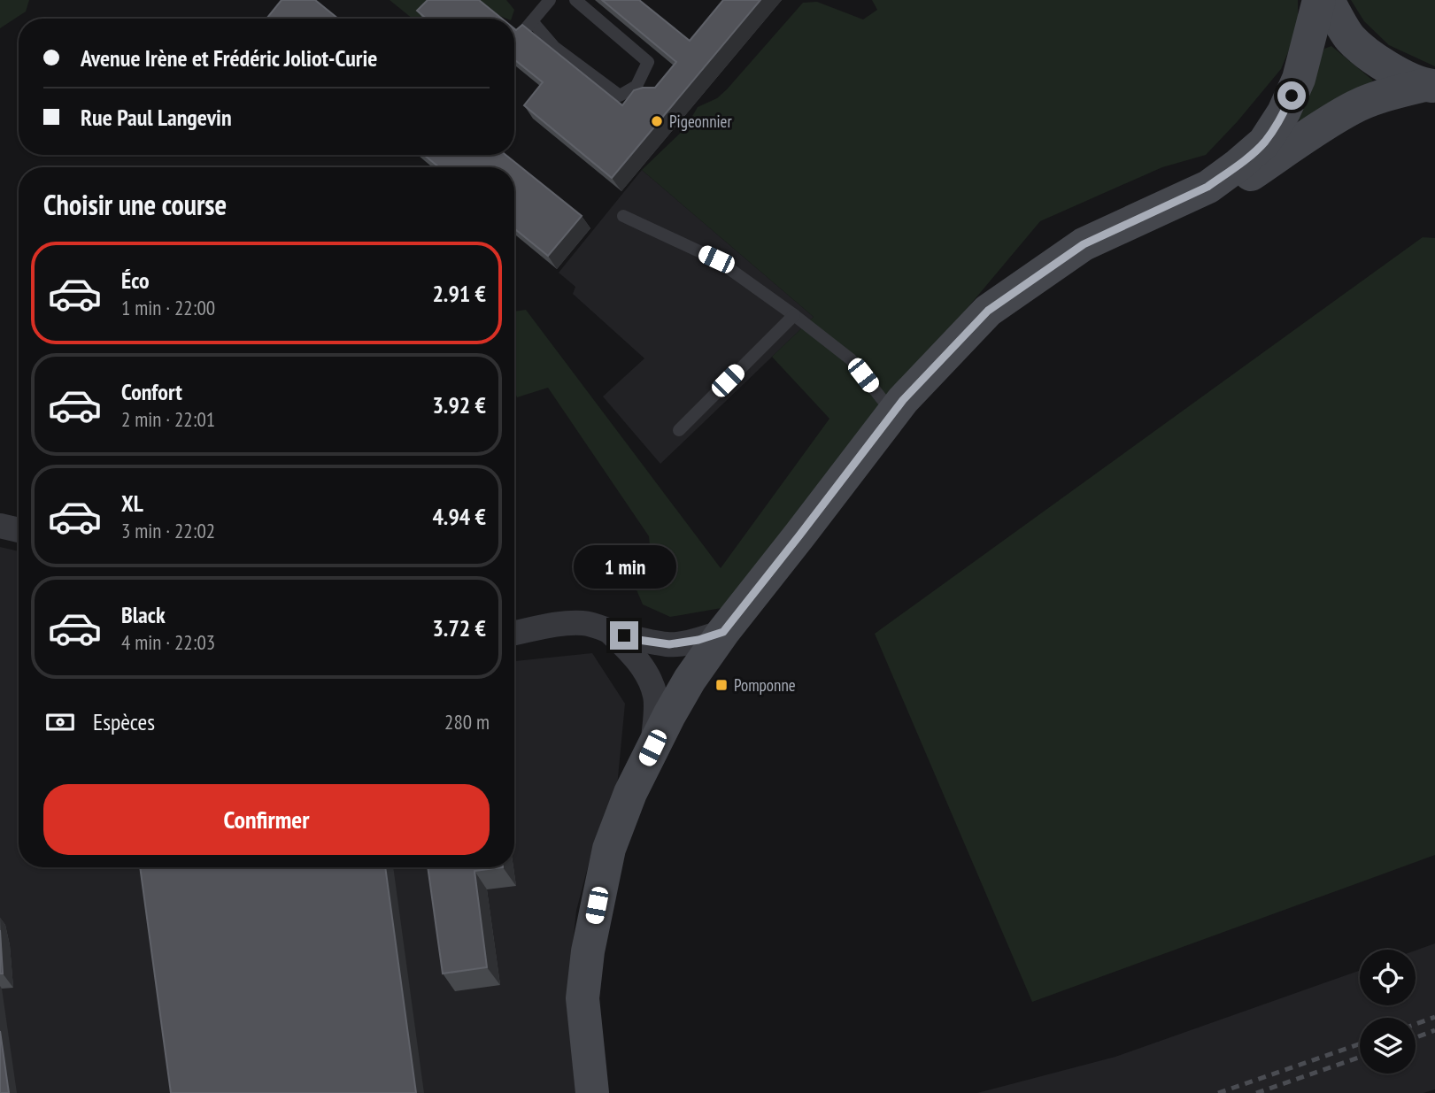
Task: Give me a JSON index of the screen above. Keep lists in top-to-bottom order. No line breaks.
{"places":{"other":["Pigeonnier"],"transit":["Pomponne"]},"page":{"banner":["Avenue Irène et Frédéric Joliot-Curie","Rue Paul Langevin"],"heading":"Choisir une course","list":[{"name":"Éco","note":"1 min · 22:00","value":"2.91 €"},{"name":"Confort","note":"2 min · 22:01","value":"3.92 €"},{"name":"XL","note":"3 min · 22:02","value":"4.94 €"},{"name":"Black","note":"4 min · 22:03","value":"3.72 €"}],"bubble":"1 min","pay":["Espèces","280 m"],"buttons":"Confirmer"}}
